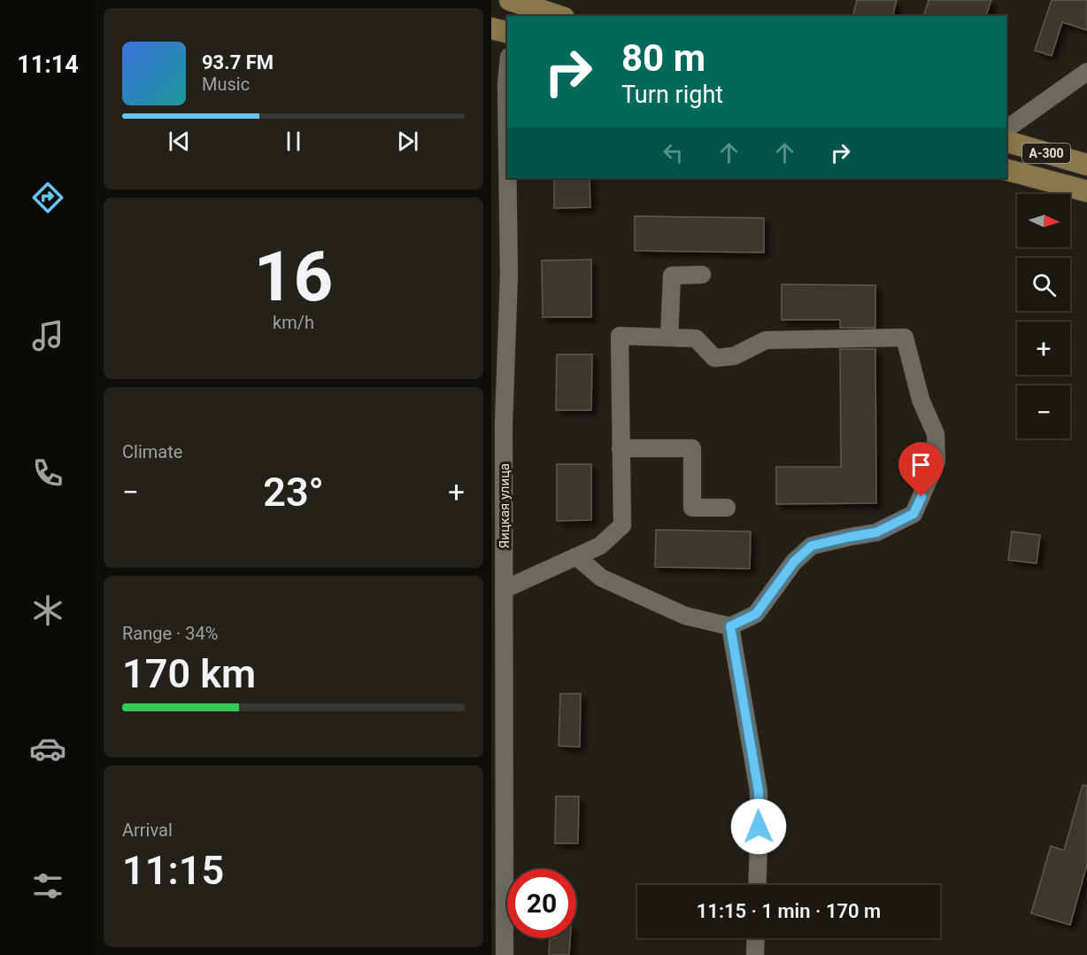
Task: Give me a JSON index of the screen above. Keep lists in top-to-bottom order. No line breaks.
{"streets":{"main road":["А-300"],"street":["Яицкая улица"]},"north":"right","page":{"tabs":"11:14","turn":["80 m","Turn right"],"song":["93.7 FM","Music"],"map_buttons":["+","−"],"tile":[["16","km/h"],"Climate",["Range · 34%","170 km"],["Arrival","11:15"]],"heat":["−","23°","+"],"limit":"20","trip":"11:15 · 1 min · 170 m"}}
